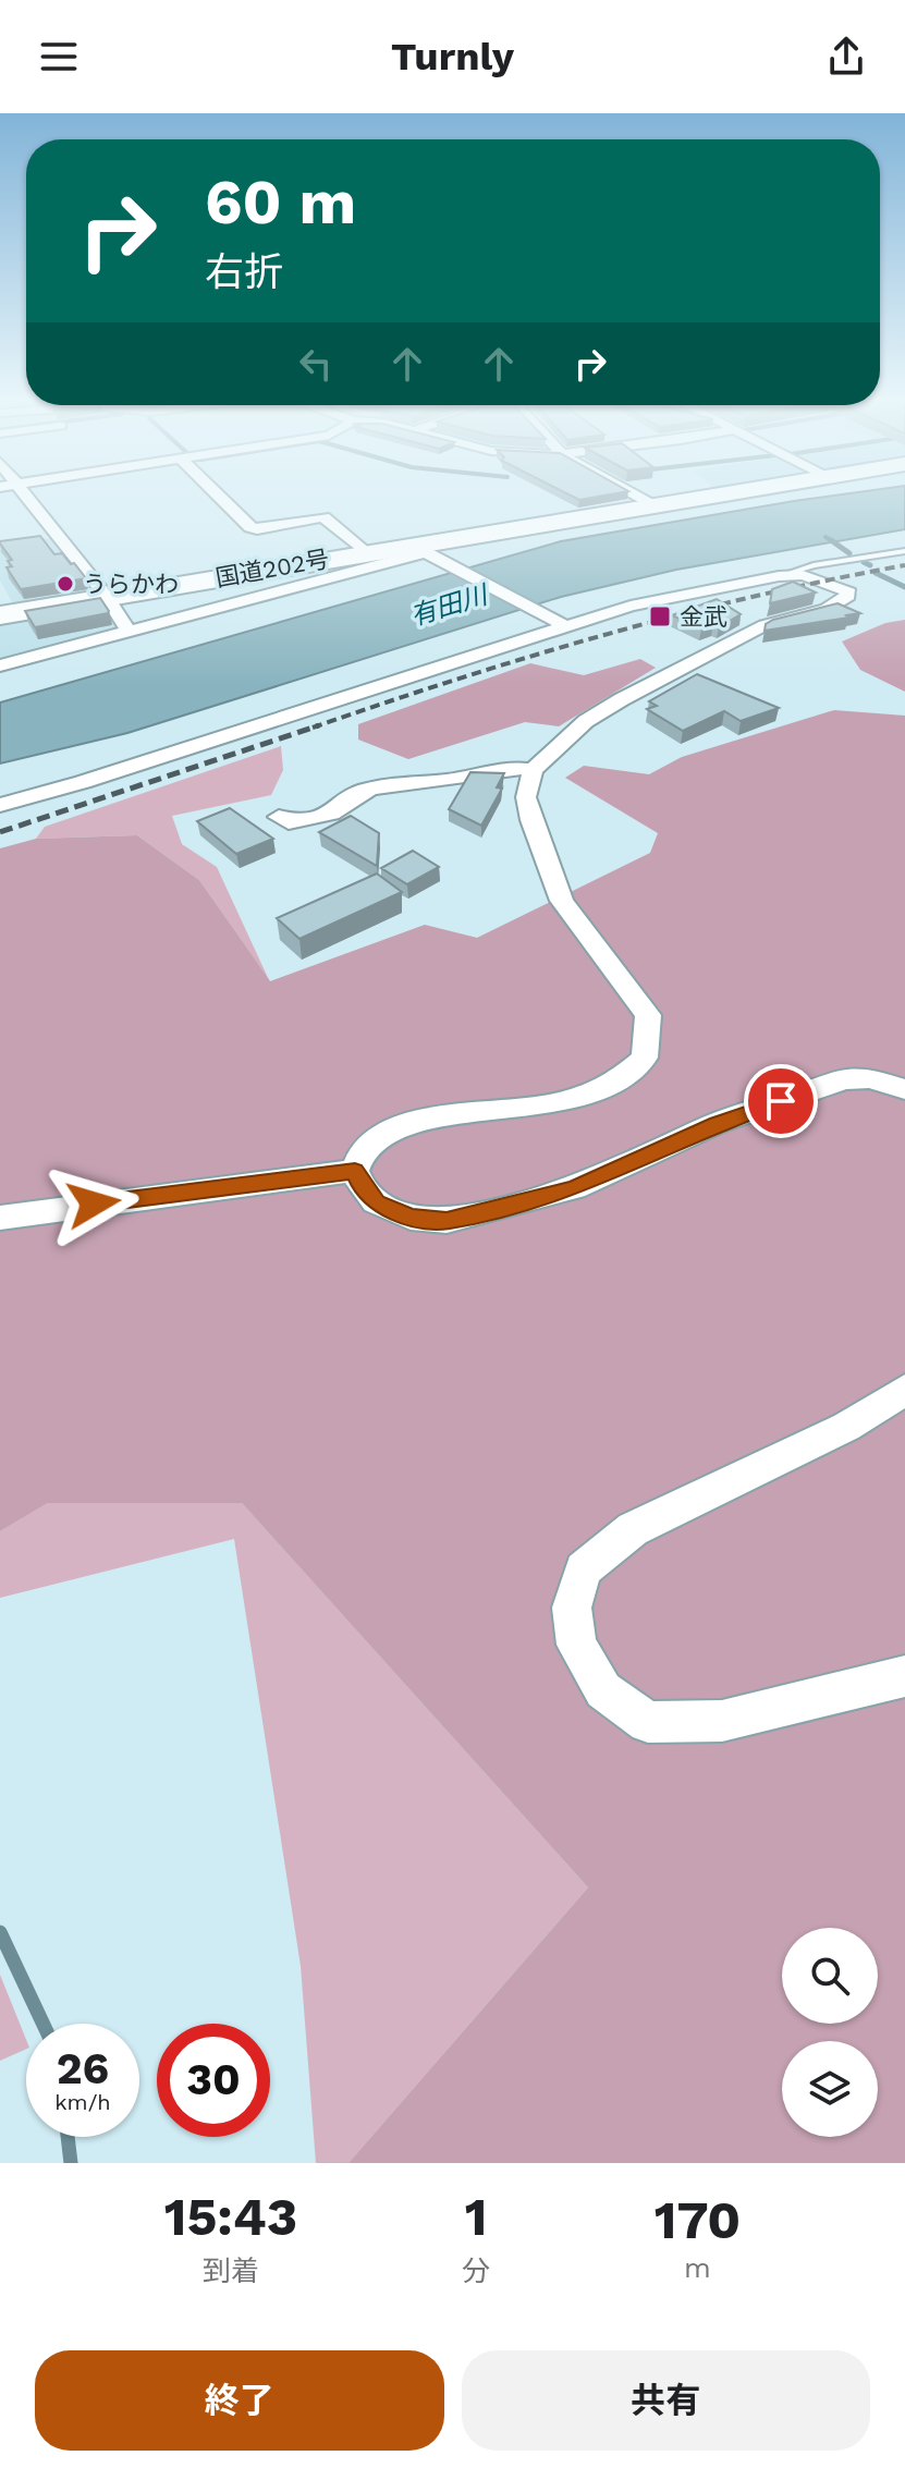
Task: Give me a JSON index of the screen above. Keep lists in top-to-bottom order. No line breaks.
{"streets":{"highway":["国道202号"]},"water":["有田川"],"places":{"other":["うらかわ"],"transit":["金武"]},"page":{"header":"Turnly","turn":["60 m","右折"],"speed":"26 km/h","limit":"30","eta":["15:43","到着","1","分","170","m"],"buttons":["終了","共有"]}}
